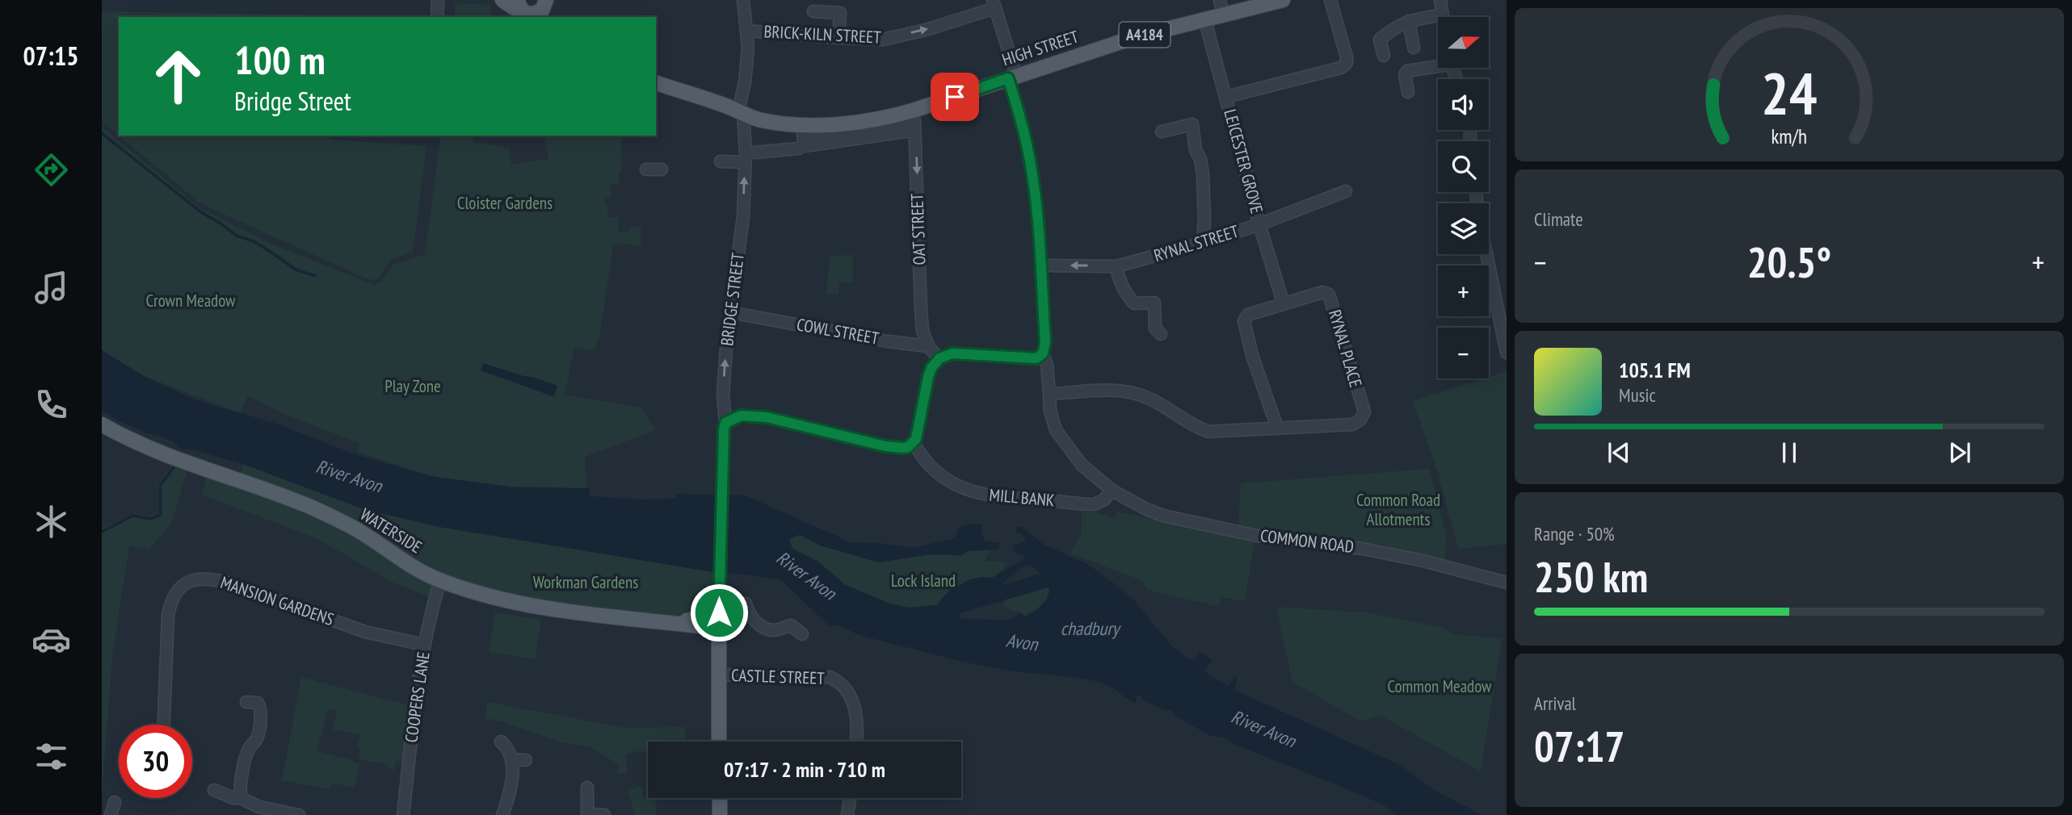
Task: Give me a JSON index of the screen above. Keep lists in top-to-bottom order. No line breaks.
{"streets":{"main road":["A4184","HIGH STREET","WATERSIDE"],"street":["BRICK-KILN STREET","LEICESTER GROVE","OAT STREET","RYNAL STREET","BRIDGE STREET","COWL STREET","RYNAL PLACE","MILL BANK","COMMON ROAD","MANSION GARDENS","CASTLE STREET","COOPERS LANE"]},"crossings":[["BRICK-KILN STREET","BRIDGE STREET"],["A4184","HIGH STREET"],["A4184","BRIDGE STREET"],["HIGH STREET","LEICESTER GROVE"],["HIGH STREET","OAT STREET"],["HIGH STREET","BRIDGE STREET"],["LEICESTER GROVE","RYNAL STREET"],["LEICESTER GROVE","RYNAL PLACE"],["OAT STREET","COWL STREET"],["BRIDGE STREET","COWL STREET"],["BRIDGE STREET","WATERSIDE"],["RYNAL PLACE","COMMON ROAD"],["MILL BANK","COMMON ROAD"],["WATERSIDE","COOPERS LANE"],["MANSION GARDENS","COOPERS LANE"]],"one_way":["BRICK-KILN STREET","OAT STREET","BRIDGE STREET"],"water":["River Avon","chadbury","Avon"],"parks":["Cloister Gardens","Crown Meadow","Play Zone","Common Road Allotments","Lock Island","Workman Gardens","Common Meadow"],"north":"right","page":{"tabs":"07:15","map_buttons":["+","−"],"turn":["100 m","Bridge Street"],"tile":["Climate",["Range · 50%","250 km"],["Arrival","07:17"]],"heat":["−","20.5°","+"],"song":["105.1 FM","Music"],"limit":"30","trip":"07:17 · 2 min · 710 m","gauge":["24","km/h"]}}
